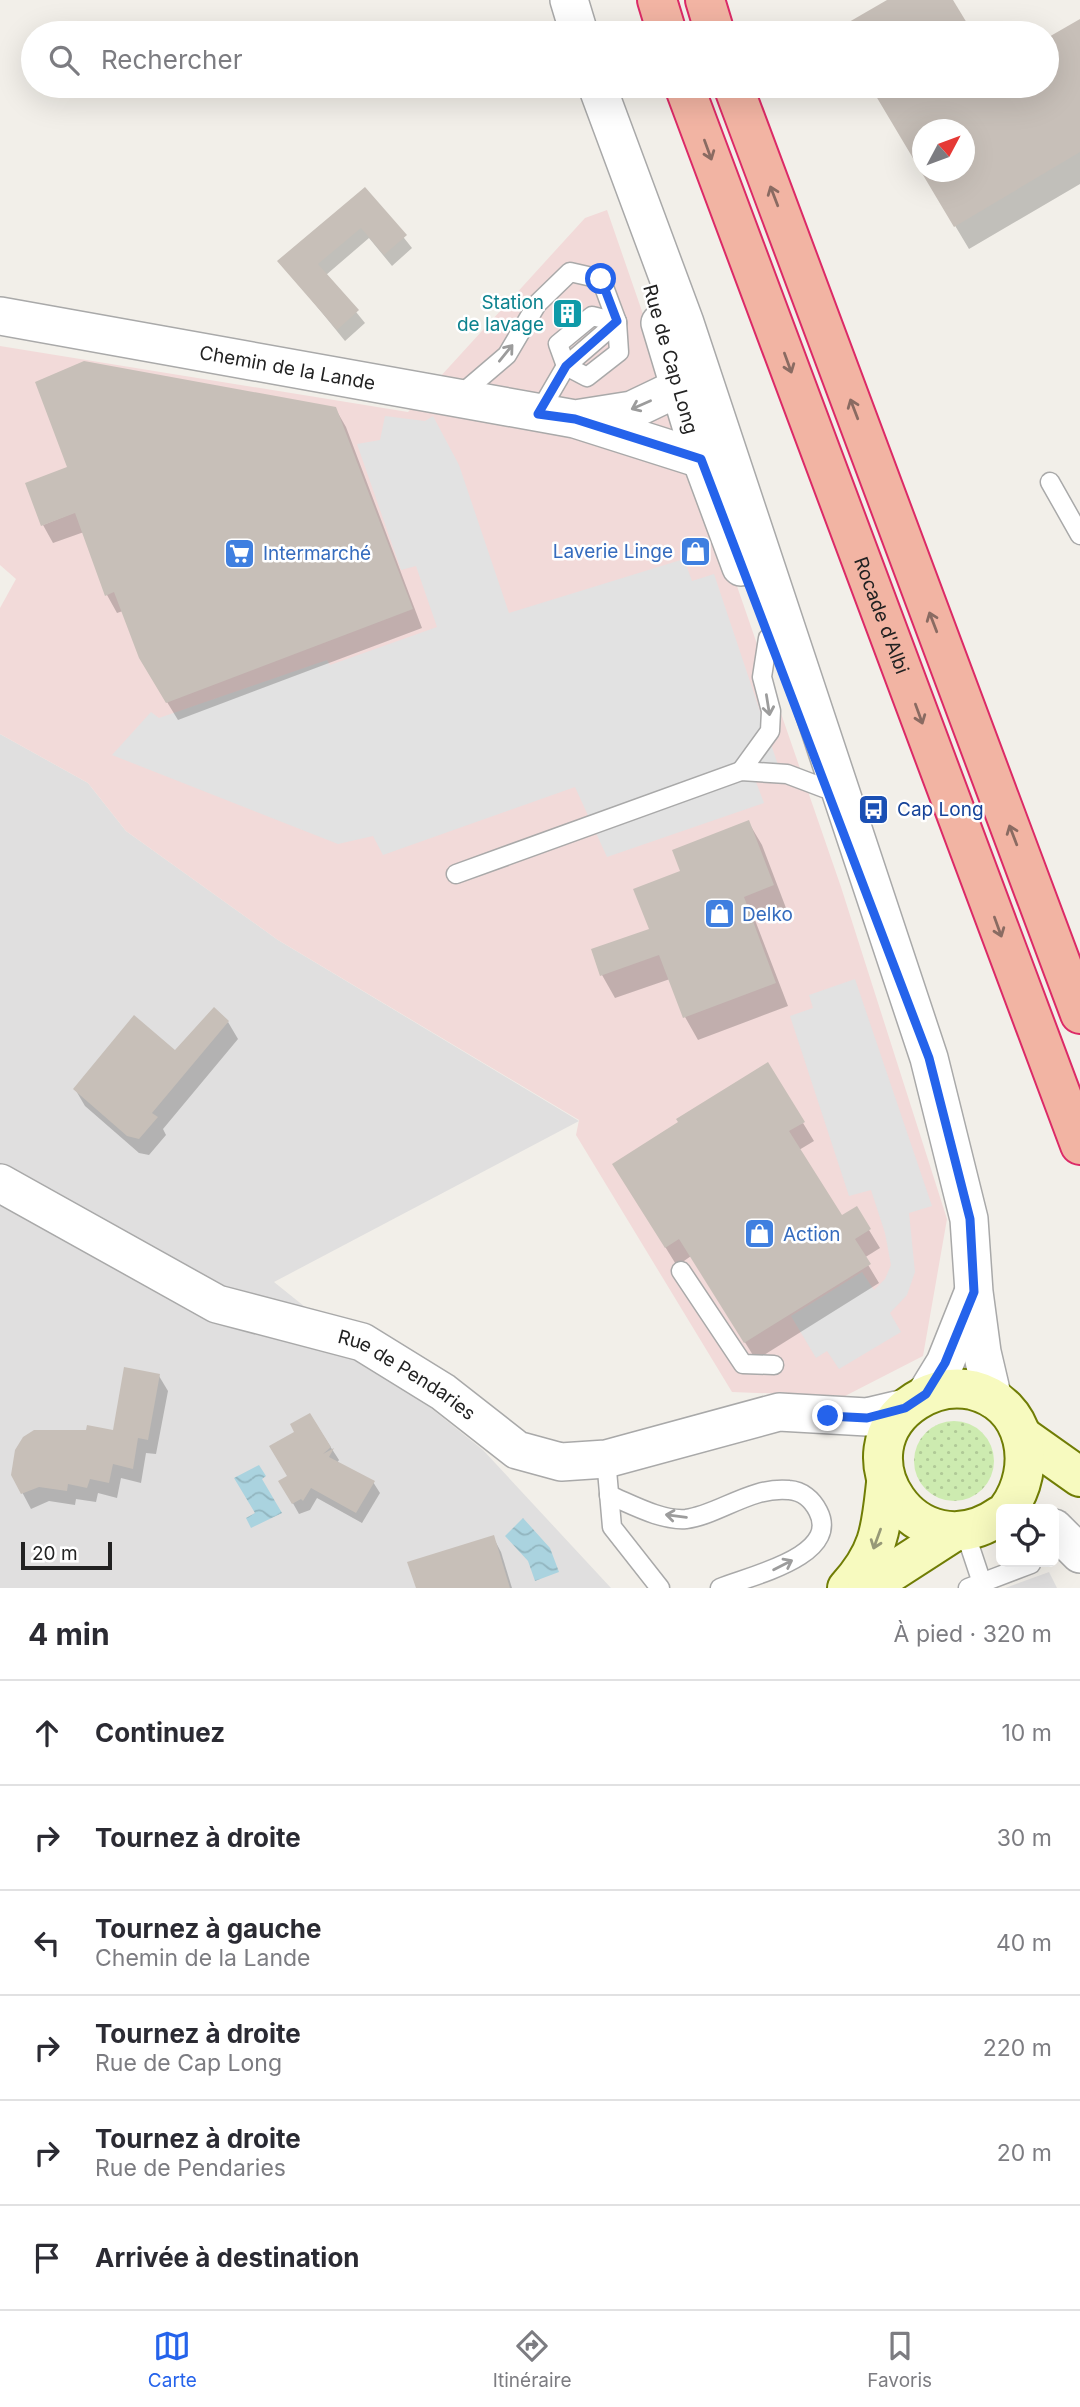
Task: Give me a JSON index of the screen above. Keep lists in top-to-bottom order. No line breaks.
{"streets":{"highway":["Rocade d'Albi"],"street":["Rue de Cap Long","Chemin de la Lande","Rue de Pendaries"]},"crossings":[["Rue de Cap Long","Chemin de la Lande"],["Rue de Cap Long","Rue de Pendaries"]],"places":{"building":["Station de lavage"],"shop":["Laverie Linge","Delko","Action"],"supermarket":["Intermarché"],"bus stop":["Cap Long"]},"scale_bar":"20 m","north":"top right","page":{"search":"Rechercher","scale":"20 m","heading":["4 min","À pied · 320 m"],"list":[["Continuez","10 m"],["Tournez à droite","30 m"],["Tournez à gauche","Chemin de la Lande","40 m"],["Tournez à droite","Rue de Cap Long","220 m"],["Tournez à droite","Rue de Pendaries","20 m"],"Arrivée à destination"],"nav":["Carte","Itinéraire","Favoris"]}}
